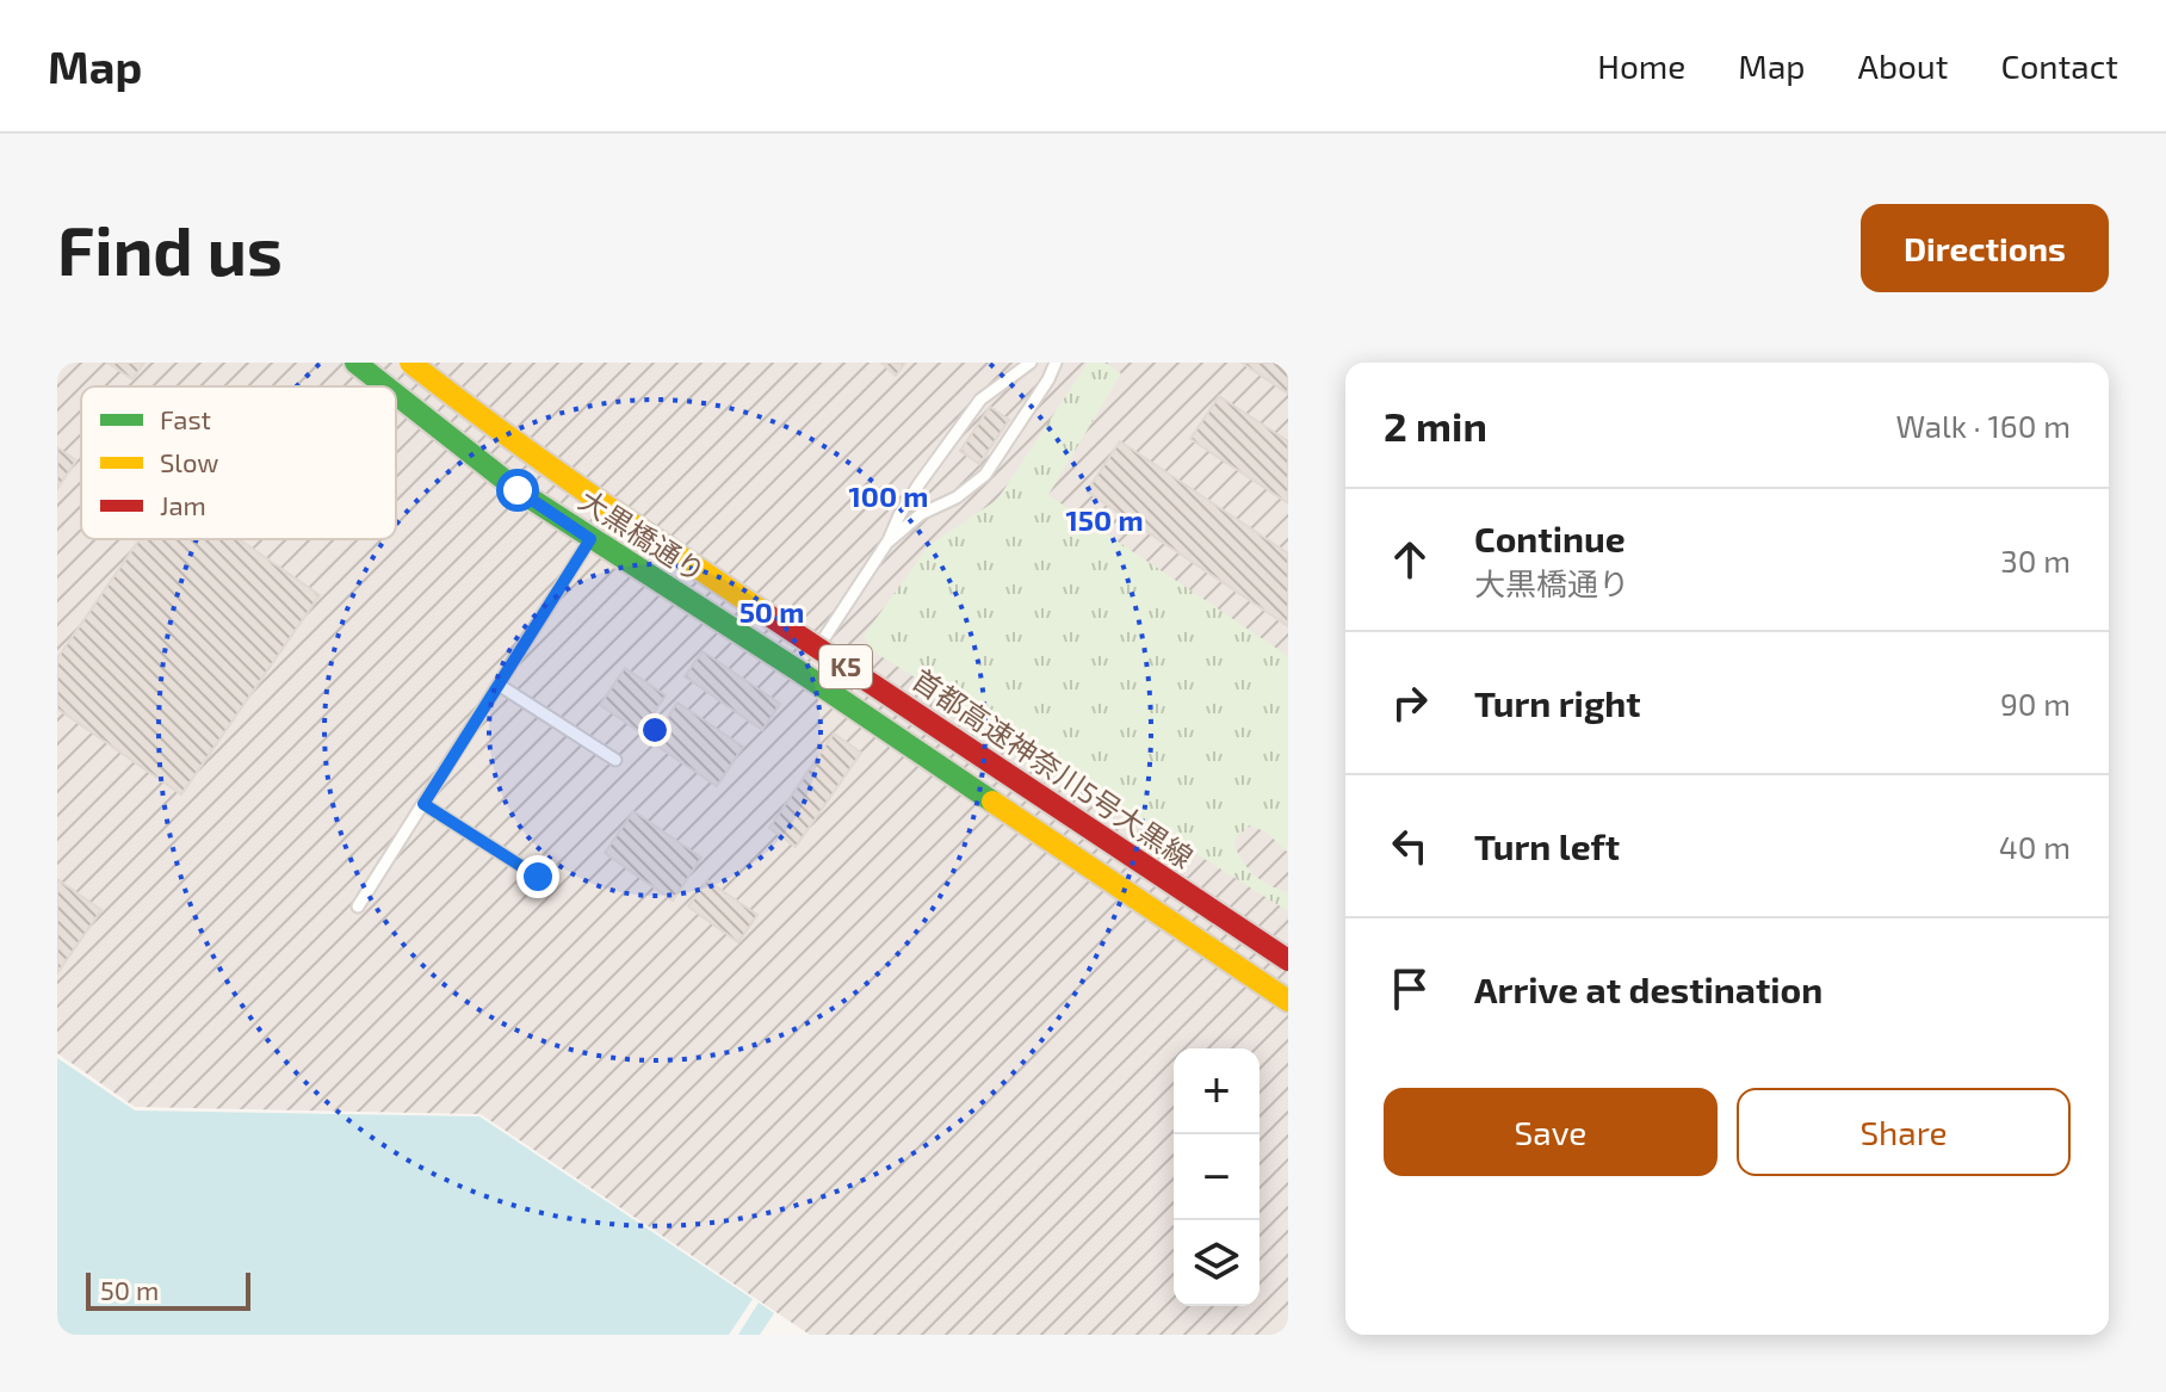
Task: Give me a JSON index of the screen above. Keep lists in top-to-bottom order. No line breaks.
{"streets":{"main road":["大黒橋通り","K5","首都高速神奈川5号大黒線"]},"legend":["Fast","Slow","Jam"],"scale_bar":"50 m","page":{"header":"Map","nav":["Home","Map","About","Contact"],"buttons":["Directions",["Save","Share"]],"title":"Find us","heading":["2 min","Walk · 160 m"],"list":[["Continue","大黒橋通り","30 m"],["Turn right","90 m"],["Turn left","40 m"],"Arrive at destination"],"map_buttons":["+","−"],"scale":"50 m"},"rings":["100 m","150 m","50 m"]}
